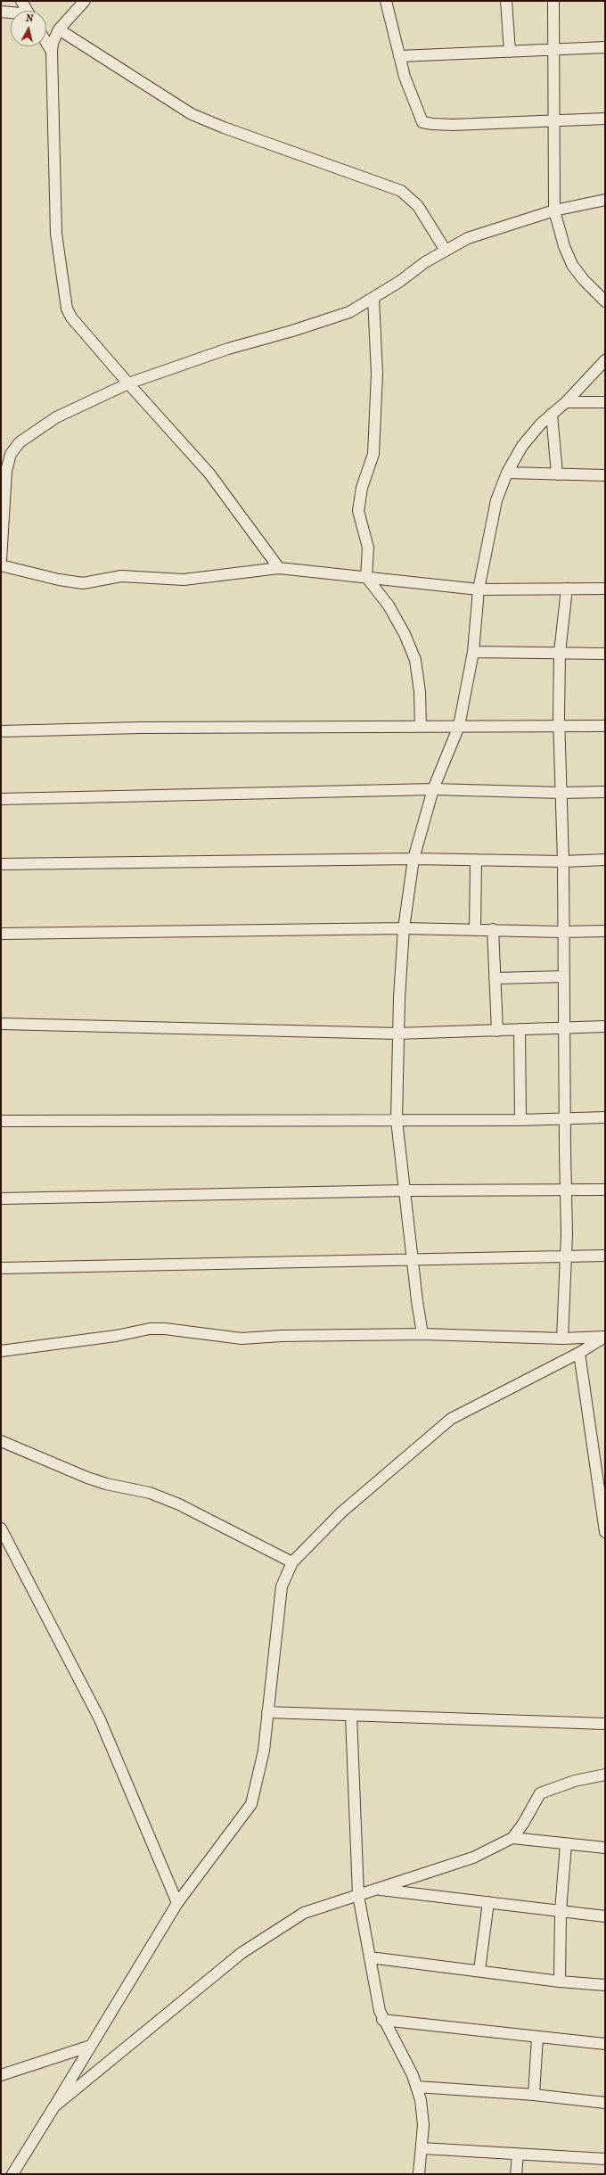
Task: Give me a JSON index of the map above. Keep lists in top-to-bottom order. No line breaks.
{"north":"top"}
